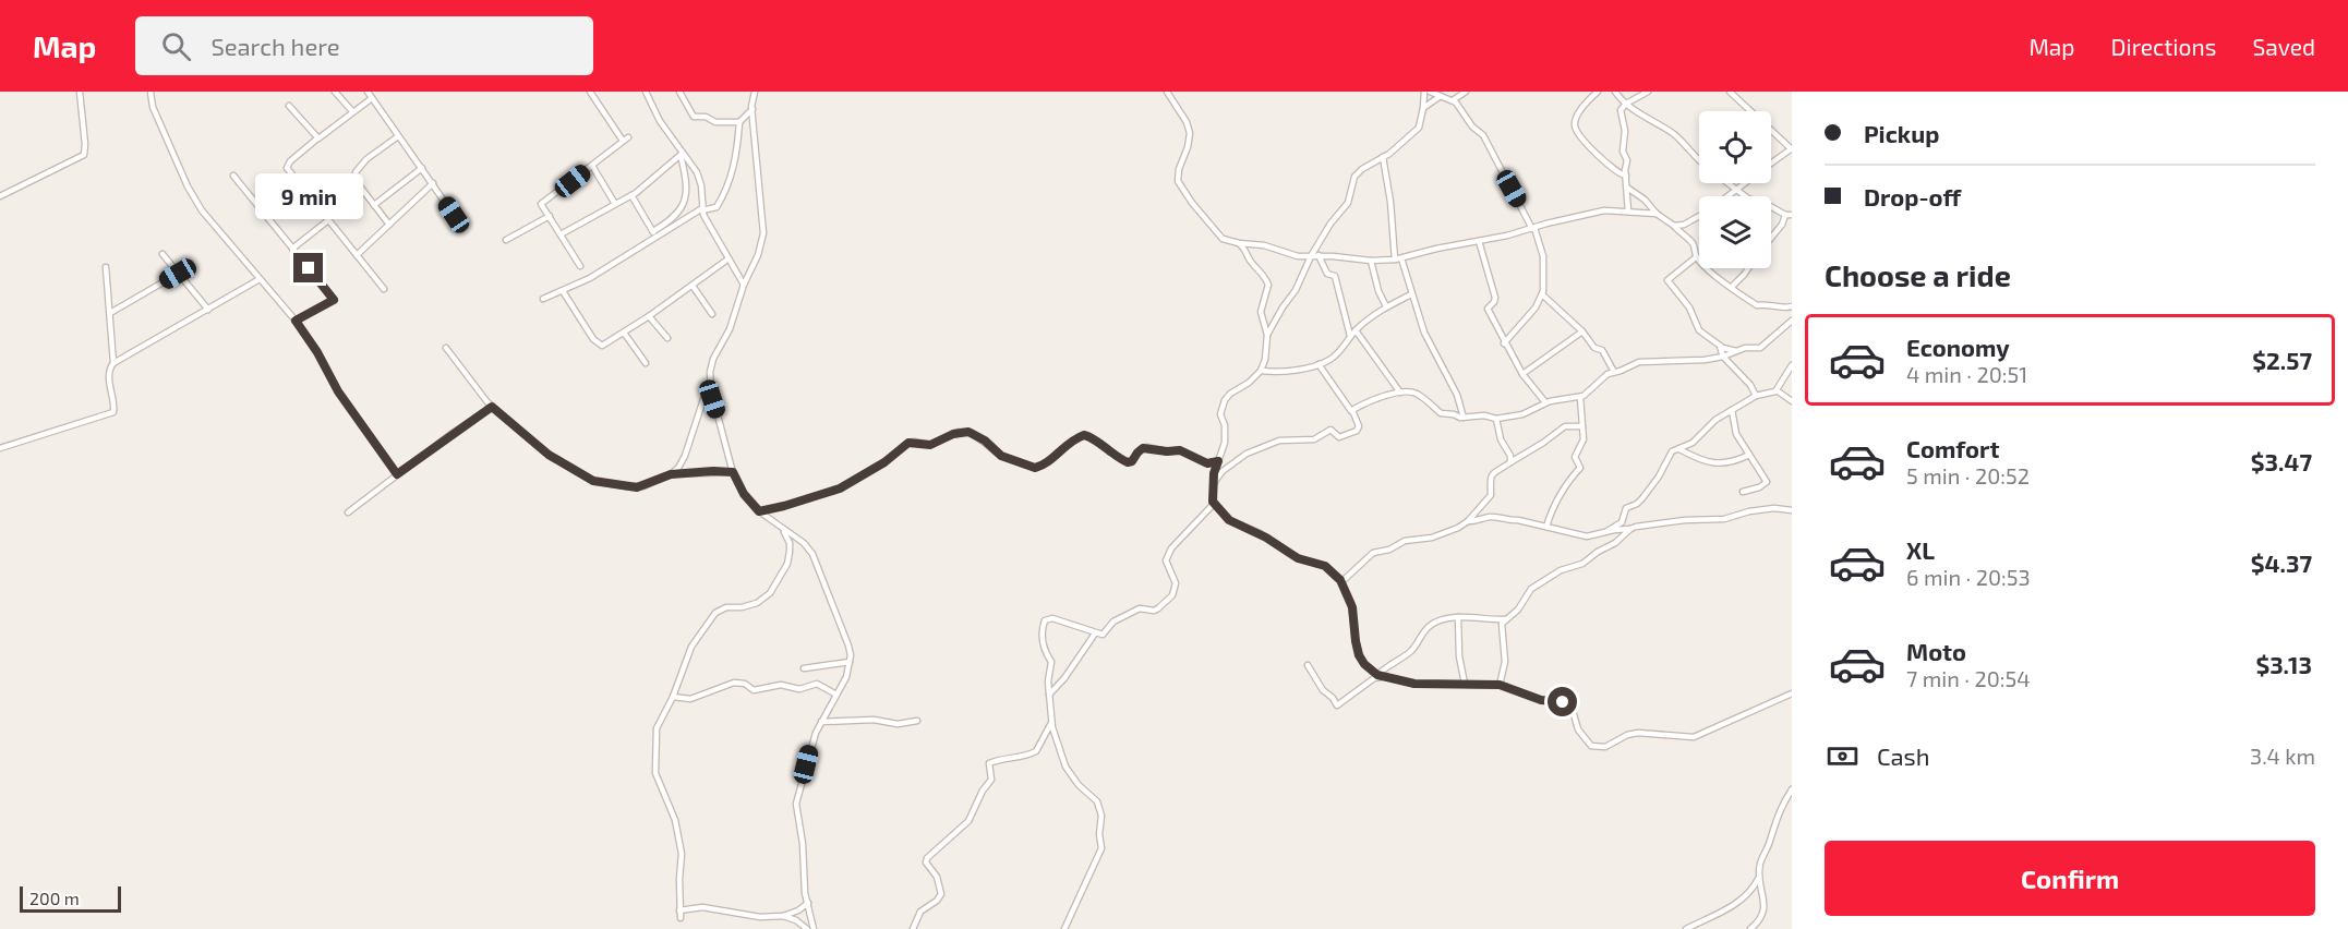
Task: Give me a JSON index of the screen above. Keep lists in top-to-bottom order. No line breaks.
{"scale_bar":"200 m","page":{"header":"Map","search":"Search here","nav":["Map","Directions","Saved"],"banner":["Pickup","Drop-off"],"bubble":"9 min","heading":"Choose a ride","list":[{"name":"Economy","note":"4 min · 20:51","value":"$2.57"},{"name":"Comfort","note":"5 min · 20:52","value":"$3.47"},{"name":"XL","note":"6 min · 20:53","value":"$4.37"},{"name":"Moto","note":"7 min · 20:54","value":"$3.13"}],"pay":["Cash","3.4 km"],"buttons":"Confirm","scale":"200 m"}}
